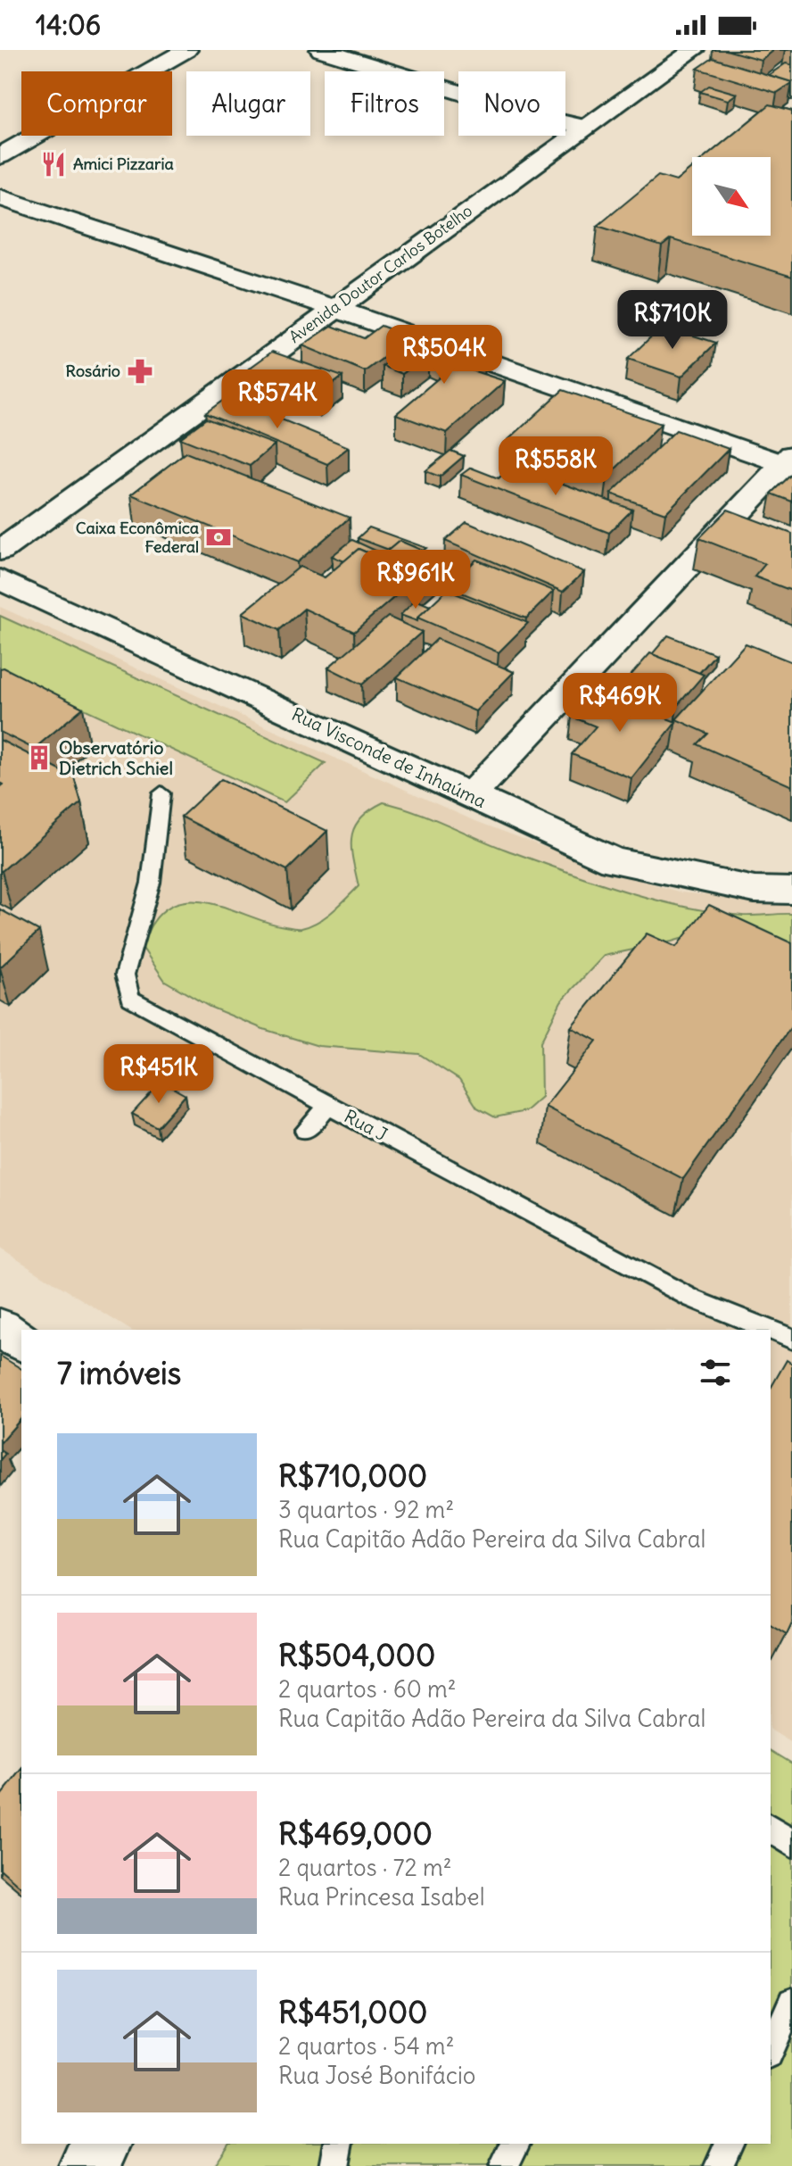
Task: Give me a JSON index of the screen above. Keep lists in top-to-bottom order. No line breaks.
{"streets":{"main road":["Avenida Doutor Carlos Botelho","Rua Visconde de Inhaúma"],"lane":["Rua J"]},"places":{"restaurant":["Amici Pizzaria"],"pharmacy":["Rosário"],"bank":["Caixa Econômica Federal"],"building":["Observatório Dietrich Schiel"]},"north":"bottom right","page":{"status":"14:06","chip":["Comprar","Alugar","Filtros","Novo"],"price":["R$710K","R$504K","R$574K","R$558K","R$961K","R$469K","R$451K"],"heading":"7 imóveis","list":[{"name":"R$710,000","note":"3 quartos · 92 m² · Rua Capitão Adão Pereira da Silva Cabral"},{"name":"R$504,000","note":"2 quartos · 60 m² · Rua Capitão Adão Pereira da Silva Cabral"},{"name":"R$469,000","note":"2 quartos · 72 m² · Rua Princesa Isabel"},{"name":"R$451,000","note":"2 quartos · 54 m² · Rua José Bonifácio"}]}}
